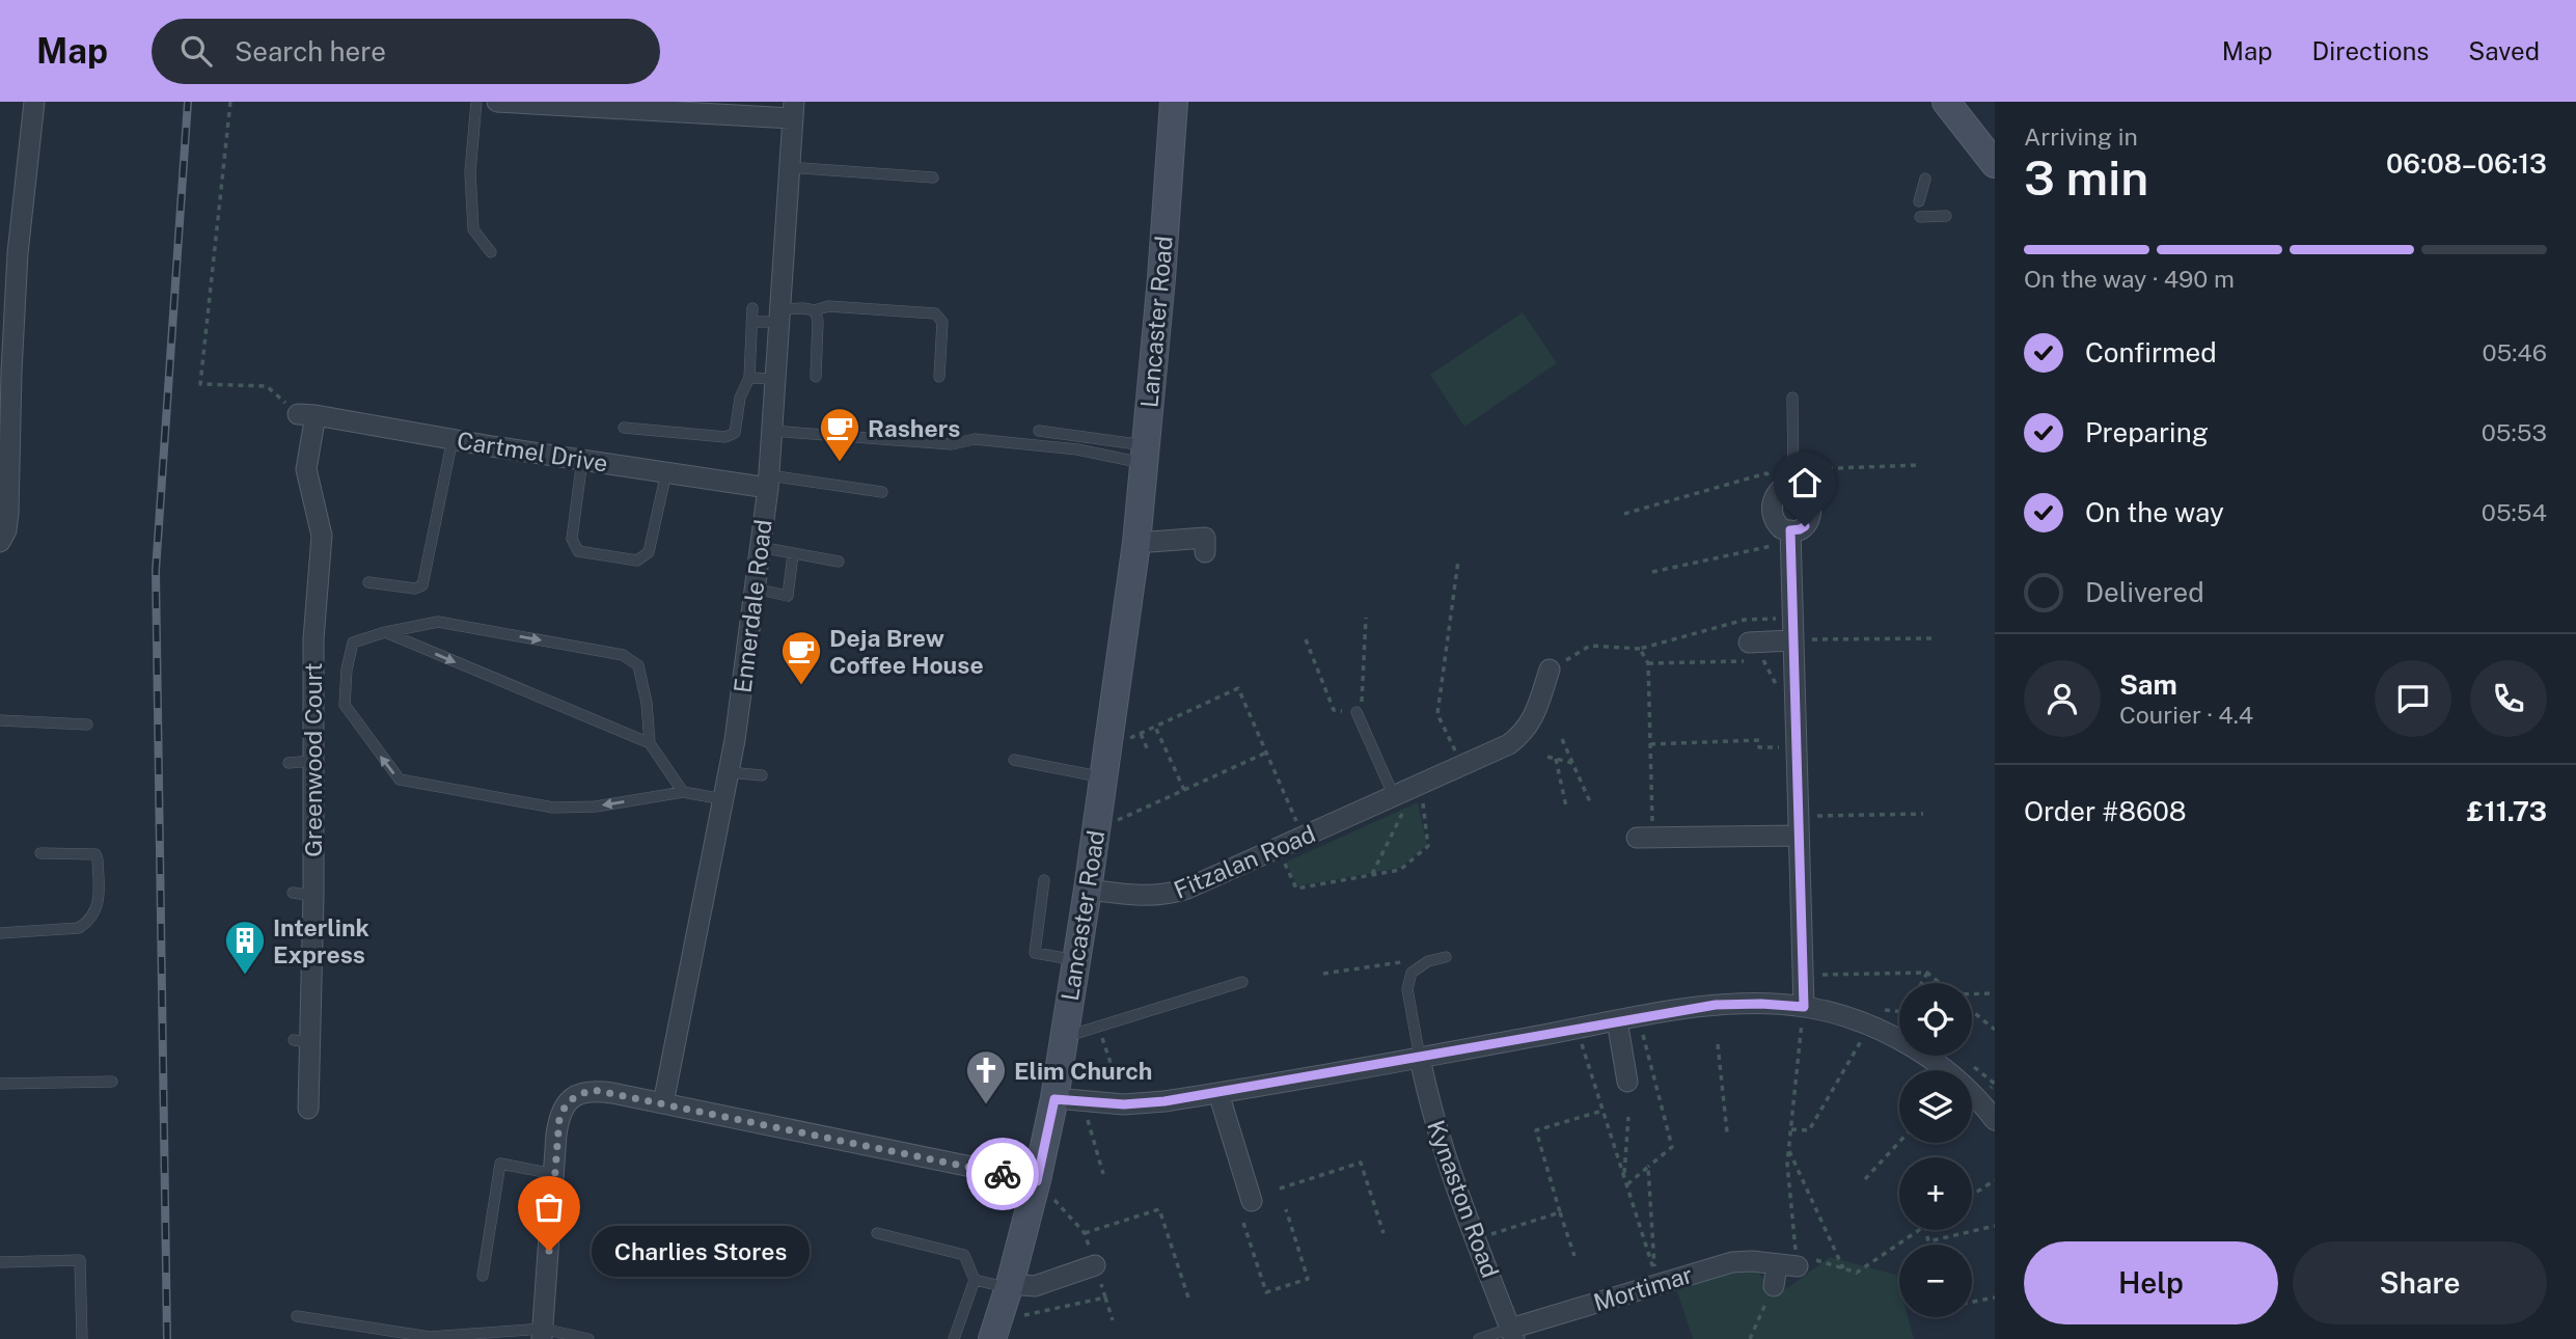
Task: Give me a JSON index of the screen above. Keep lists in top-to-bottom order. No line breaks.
{"streets":{"street":["Lancaster Road","Cartmel Drive","Ennerdale Road","Greenwood Court","Fitzalan Road","Kynaston Road","Mortimar"]},"crossings":[["Lancaster Road","Fitzalan Road"],["Cartmel Drive","Ennerdale Road"],["Cartmel Drive","Greenwood Court"],["Kynaston Road","Mortimar"]],"places":{"cafe":["Rashers","Deja Brew Coffee House"],"building":["Interlink Express"],"church":["Elim Church"],"other":["Charlies Stores"]},"page":{"header":"Map","search":"Search here","nav":["Map","Directions","Saved"],"heading":["3 min","Arriving in","06:08–06:13"],"panel":["Sam","Courier · 4.4","Order #8608","£11.73"],"bar":"On the way · 490 m","list":[["Confirmed","05:46"],["Preparing","05:53"],["On the way","05:54"],"Delivered"],"map_buttons":["+","−"],"bubble":"Charlies Stores","buttons":["Help","Share"]}}
